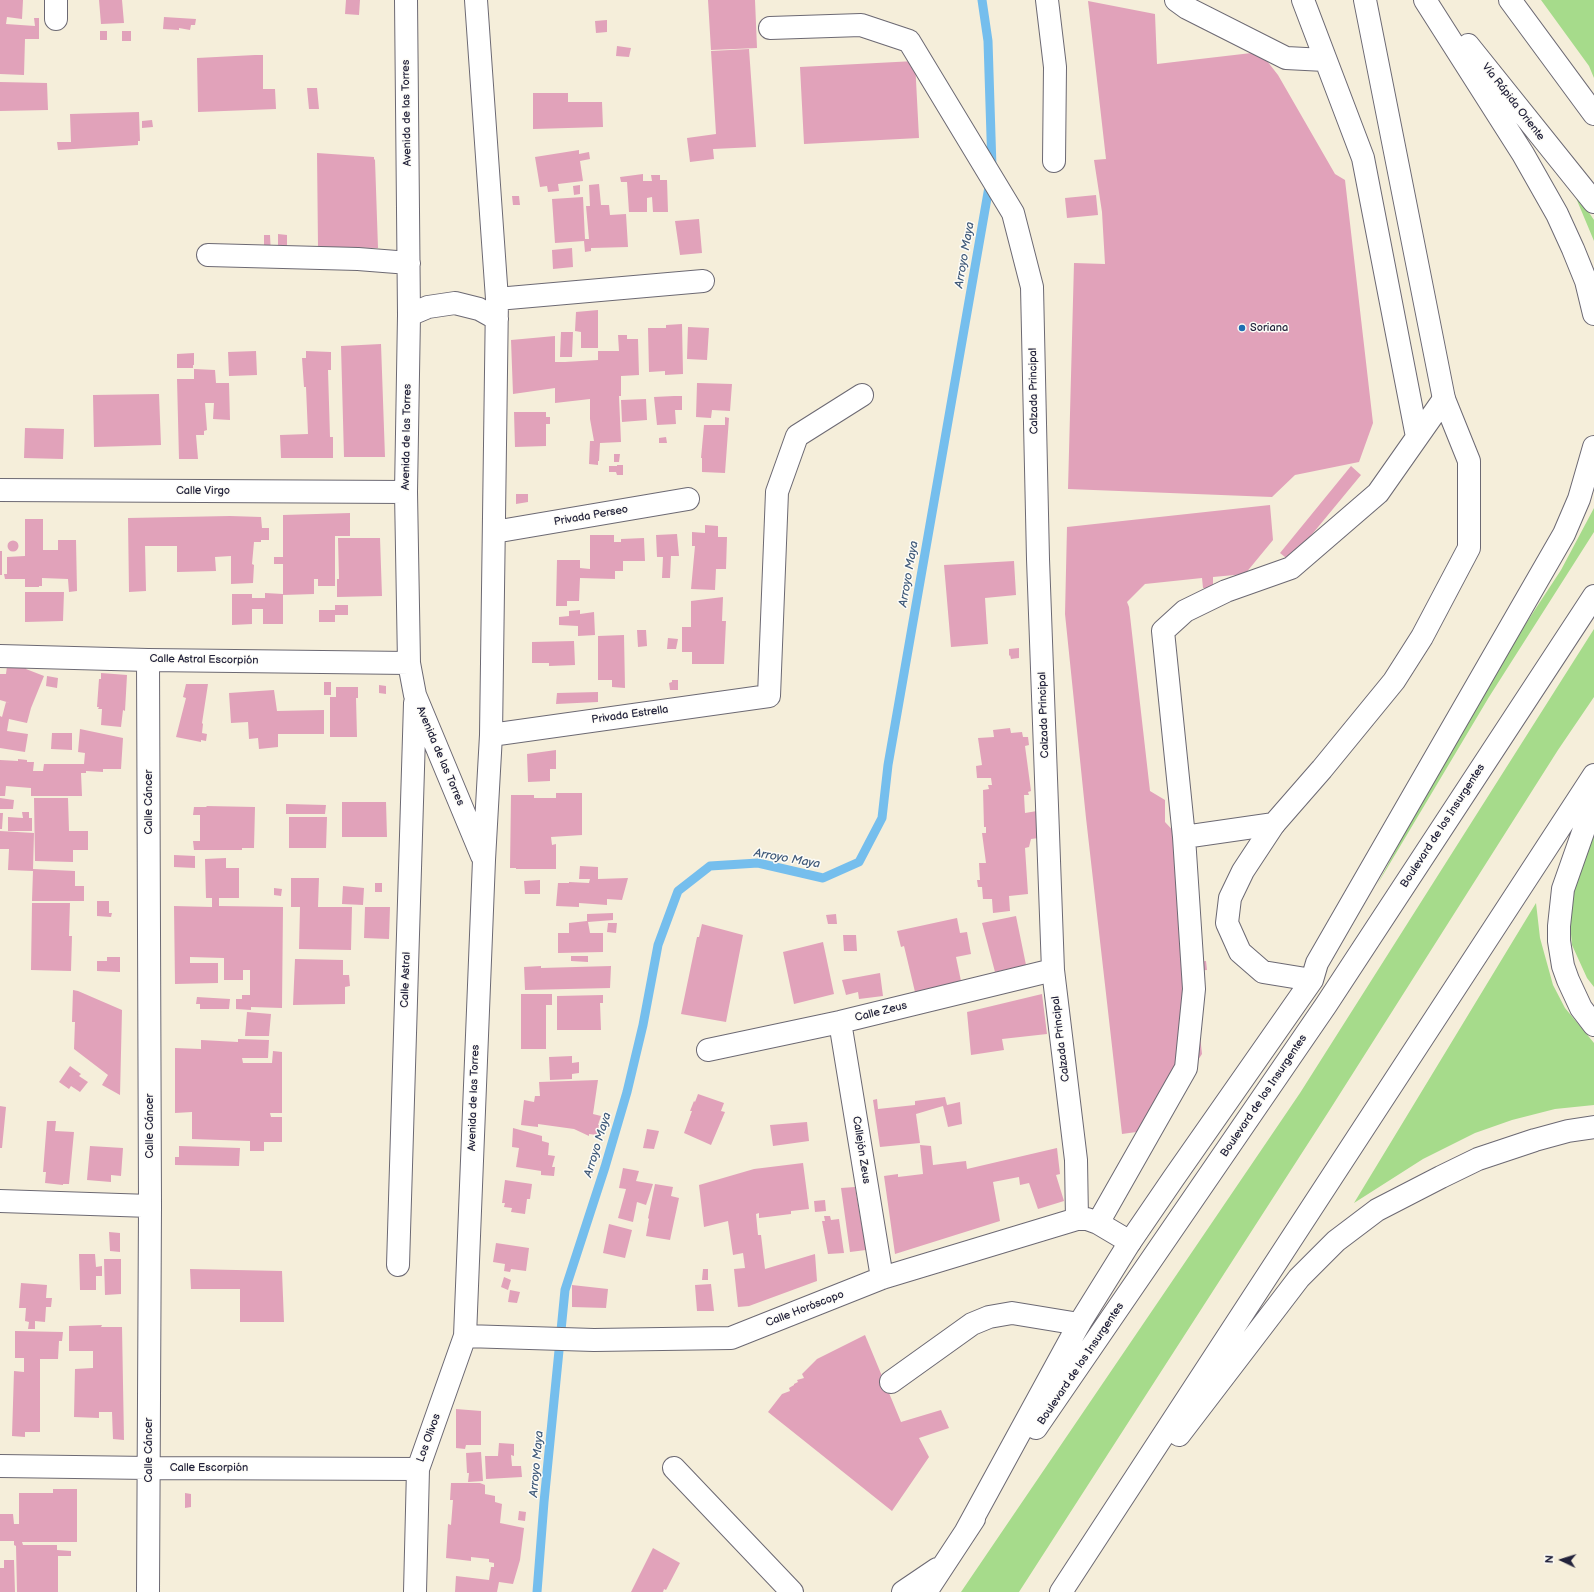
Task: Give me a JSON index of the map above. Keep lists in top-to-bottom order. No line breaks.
{"streets":{"main road":["Vía Rápida Oriente","Avenida de las Torres","Calzada Principal","Calle Virgo","Privada Perseo","Calle Astral Escorpión","Privada Estrella","Calle Cáncer","Boulevard de los Insurgentes","Calle Astral","Calle Zeus","Callejón Zeus","Calle Horóscopo","Los Olivos","Calle Escorpión"]},"crossings":[["Avenida de las Torres","Calle Virgo"],["Avenida de las Torres","Privada Perseo"],["Avenida de las Torres","Calle Astral Escorpión"],["Avenida de las Torres","Privada Estrella"],["Avenida de las Torres","Calle Astral"],["Avenida de las Torres","Calle Horóscopo"],["Avenida de las Torres","Los Olivos"],["Calzada Principal","Calle Zeus"],["Calzada Principal","Calle Horóscopo"],["Calle Astral Escorpión","Calle Cáncer"],["Calle Cáncer","Calle Escorpión"],["Calle Zeus","Callejón Zeus"],["Callejón Zeus","Calle Horóscopo"],["Calle Horóscopo","Los Olivos"],["Los Olivos","Calle Escorpión"]],"water":["Arroyo Maya"],"places":["Soriana"],"north":"left"}
